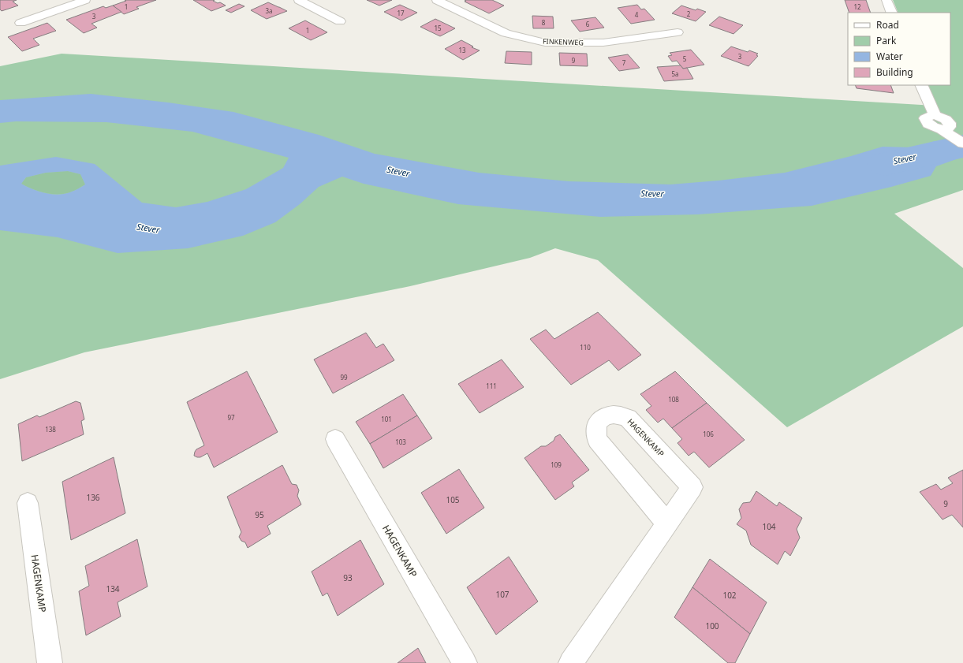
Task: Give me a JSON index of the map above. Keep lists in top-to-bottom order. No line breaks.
{"streets":{"street":["FINKENWEG","HAGENKAMP"]},"water":["Stever"],"house_numbers":["1","12","3a","17","2","4","3","8","6","15","1","13","3","5","9","7","5a","110","99","111","108","97","101","138","106","103","109","136","105","9","95","104","93","134","107","102","100"],"legend":["Road","Park","Water","Building"]}
